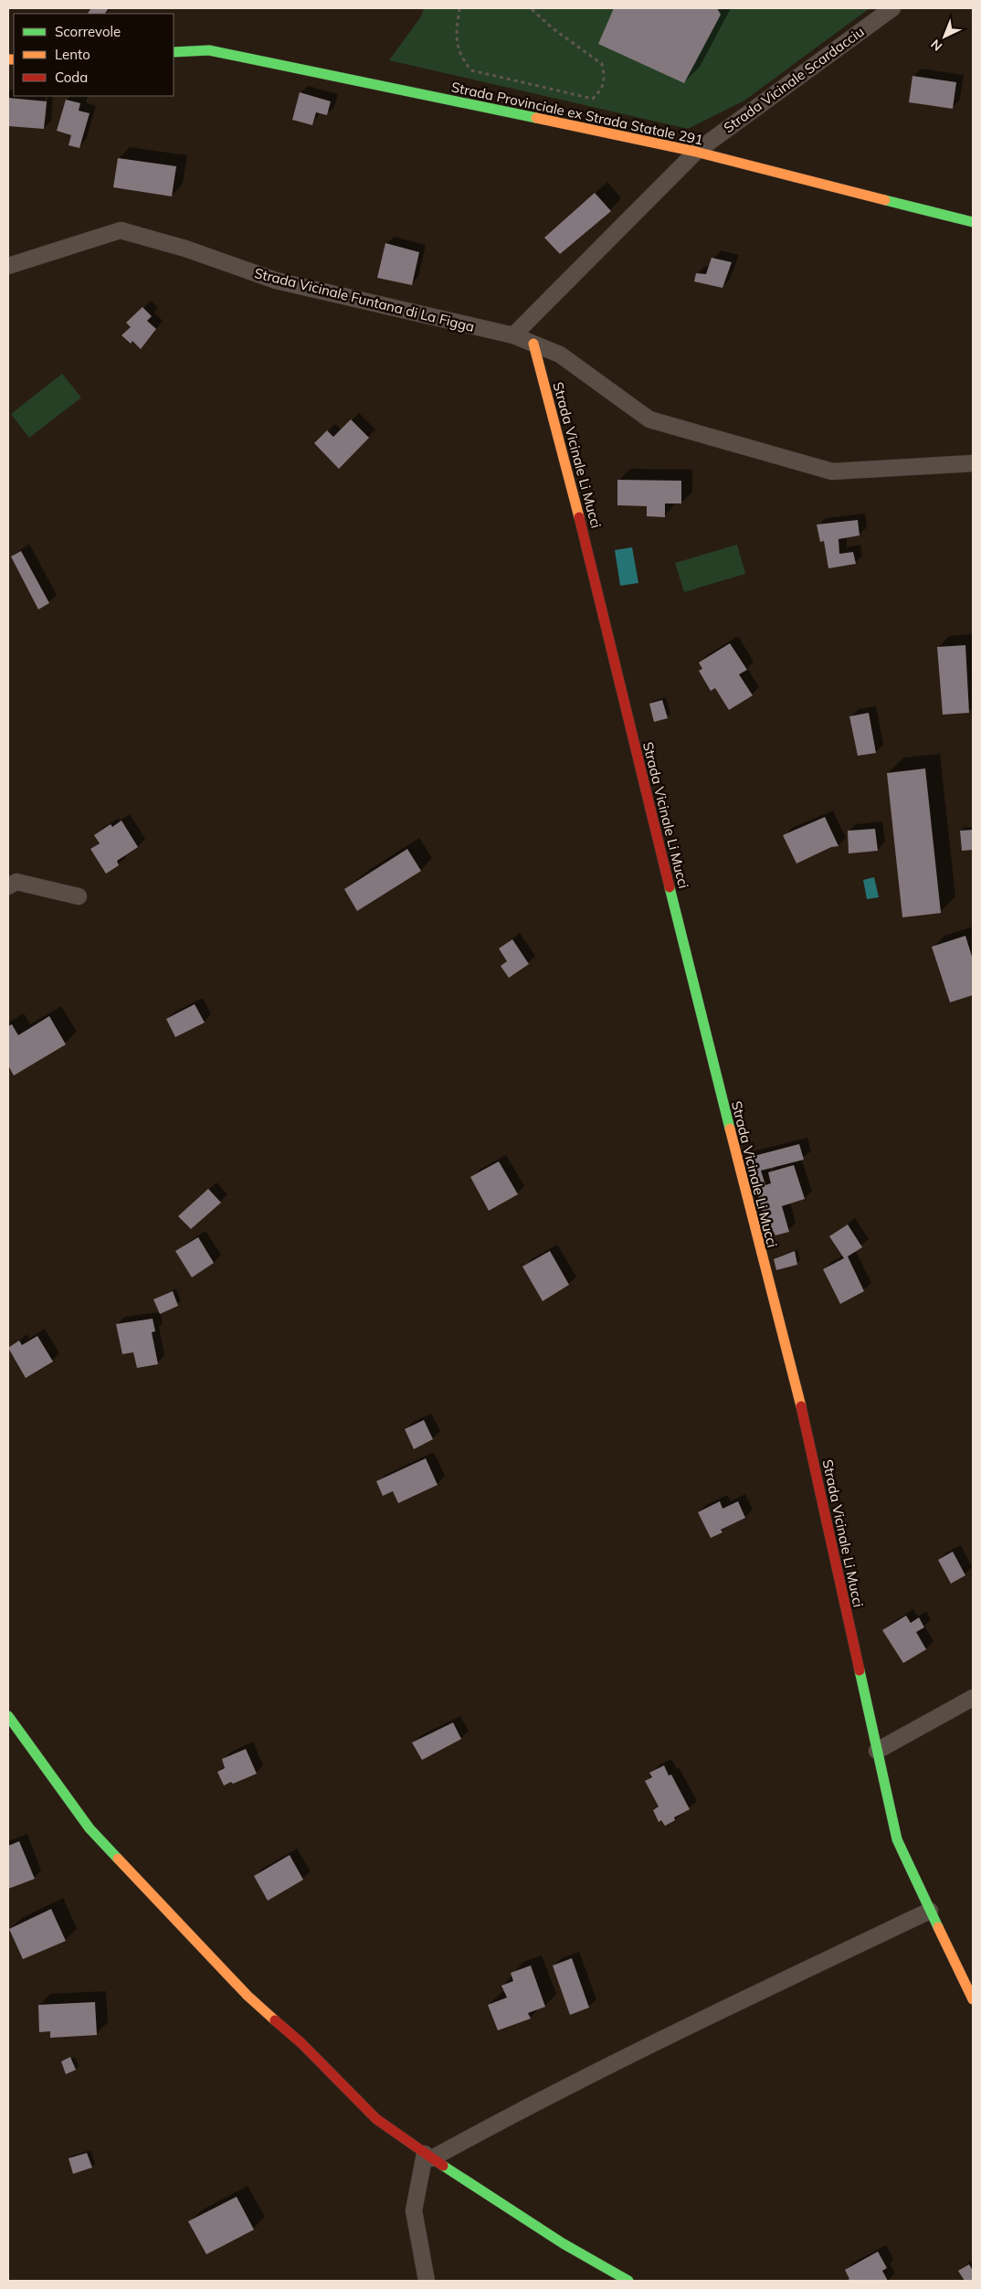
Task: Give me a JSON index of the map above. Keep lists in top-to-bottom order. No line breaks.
{"streets":{"street":["Strada Vicinale Scardacciu","Strada Provinciale ex Strada Statale 291","Strada Vicinale Funtana di La Figga","Strada Vicinale Li Mucci"]},"crossings":[["Strada Vicinale Scardacciu","Strada Provinciale ex Strada Statale 291"],["Strada Vicinale Funtana di La Figga","Strada Vicinale Li Mucci"]],"legend":["Scorrevole","Lento","Coda"],"north":"bottom left"}
